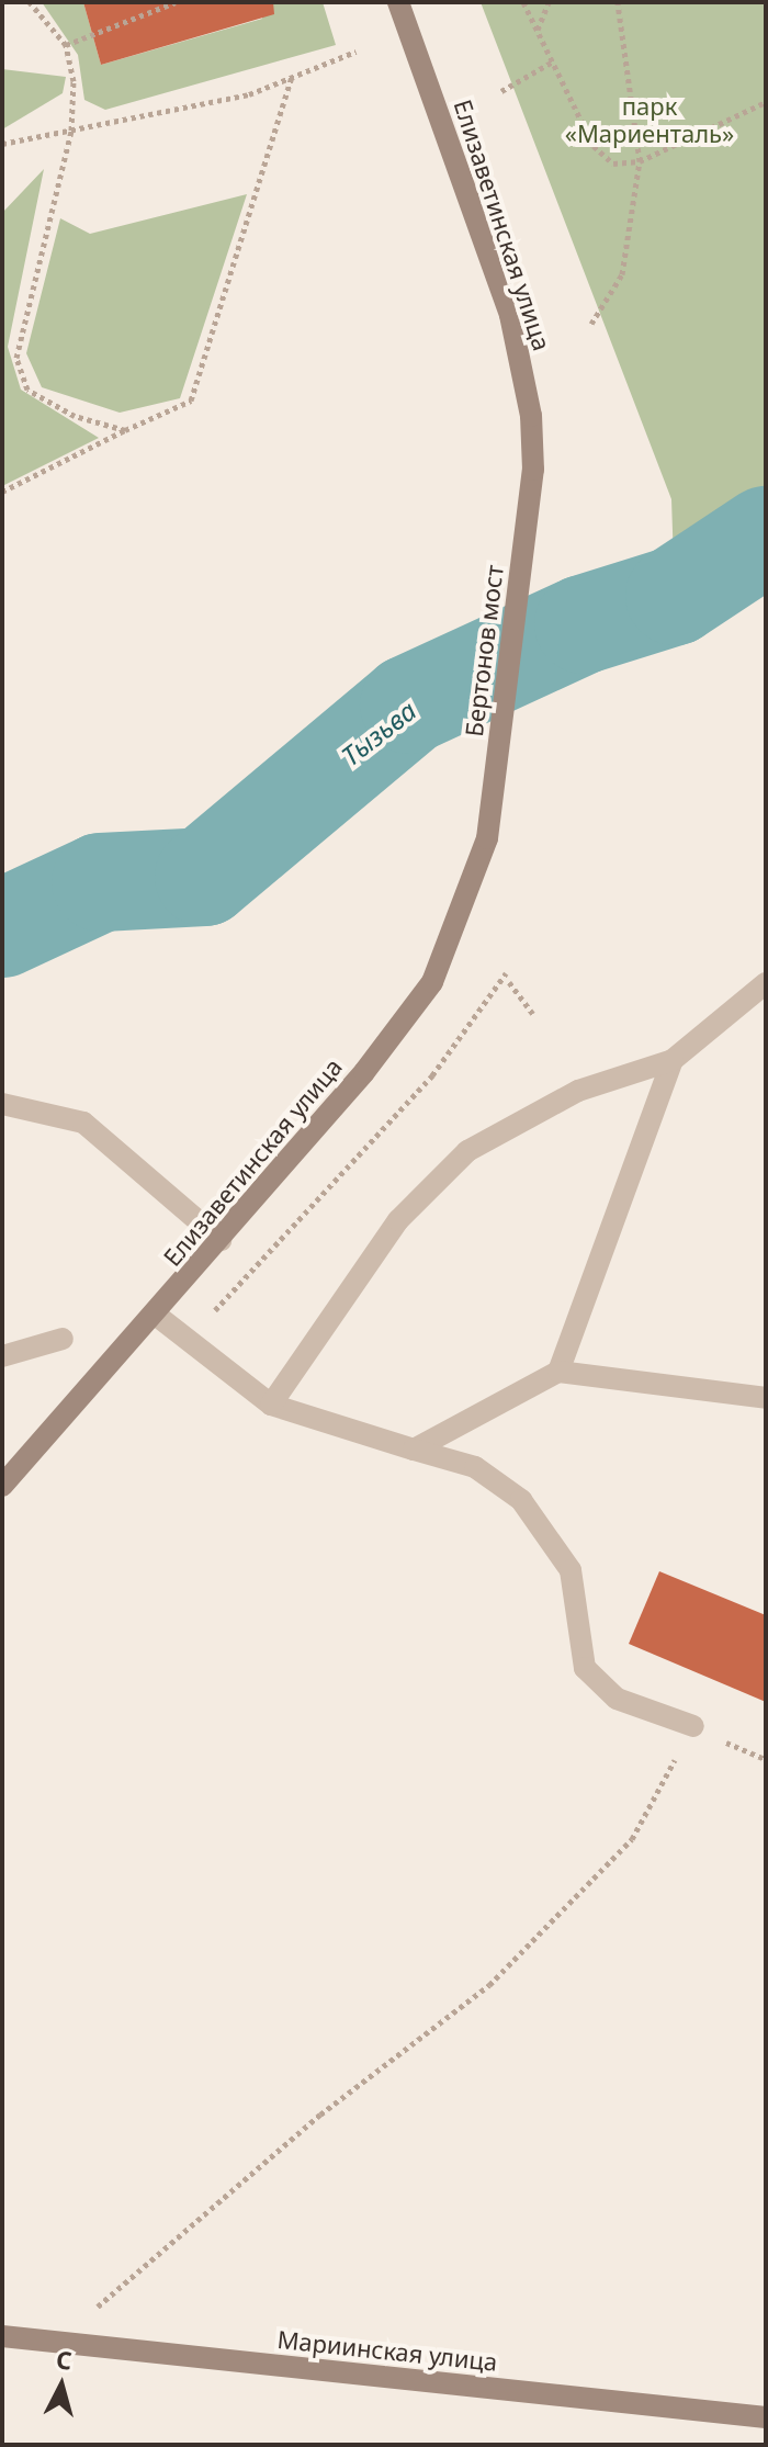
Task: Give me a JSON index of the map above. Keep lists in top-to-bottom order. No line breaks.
{"streets":{"street":["Елизаветинская улица","Бертонов мост","Мариинская улица"]},"crossings":[["Елизаветинская улица","Бертонов мост"]],"water":["Тызьва"],"parks":["парк «Мариенталь»"],"north":"top"}
